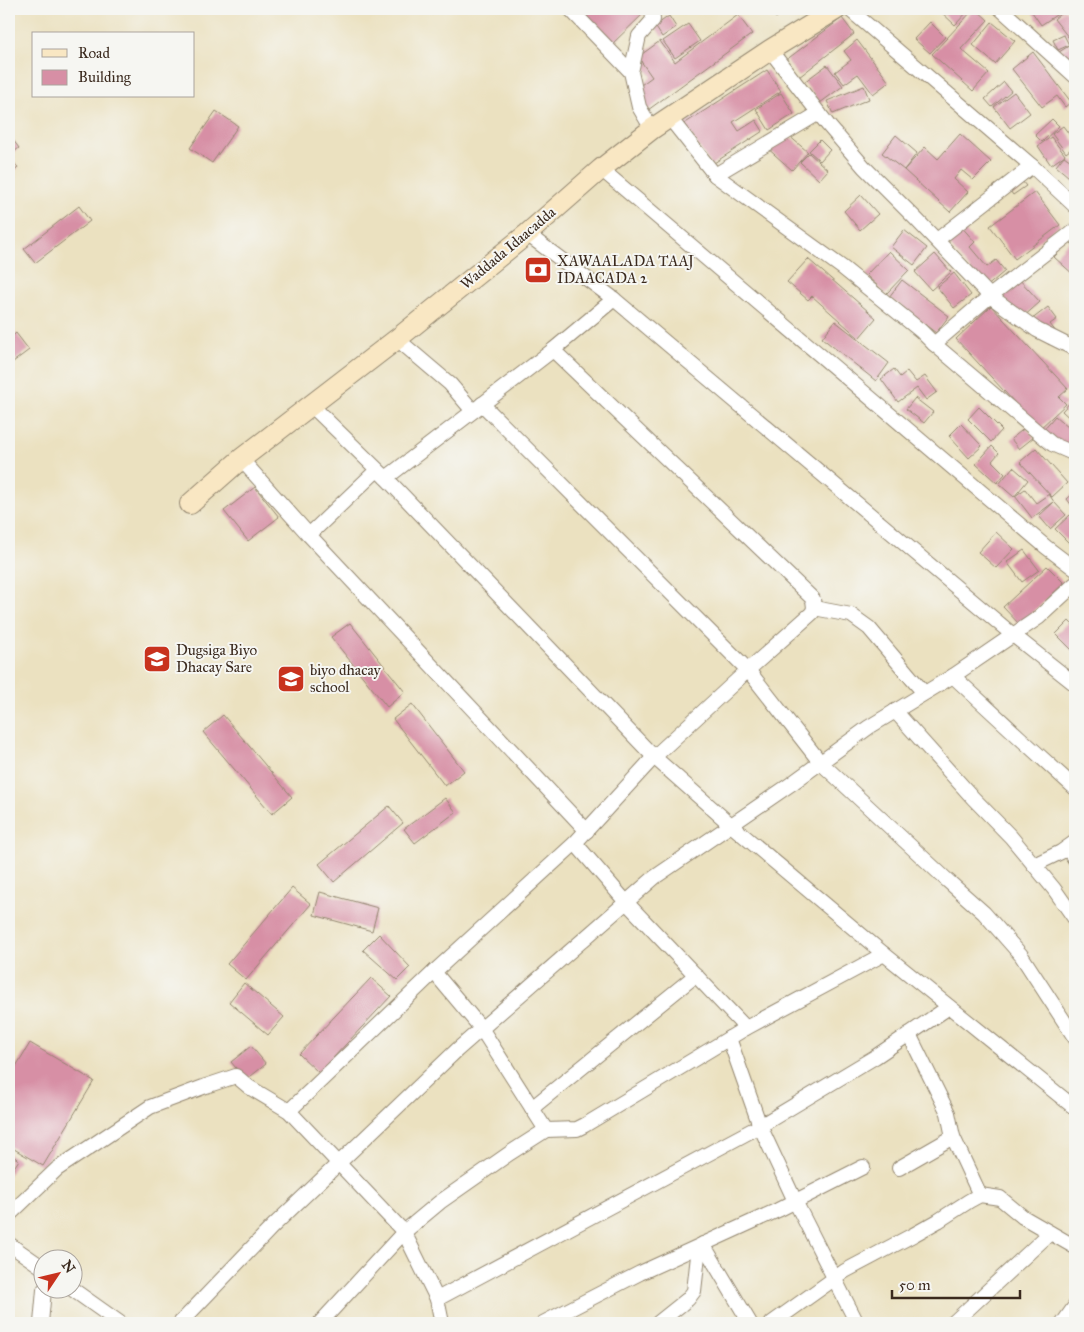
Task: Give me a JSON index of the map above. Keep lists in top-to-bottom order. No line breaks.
{"streets":{"street":["Waddada Idaacadda"]},"places":{"bank":["XAWAALADA TAAJ IDAACADA 2"],"school or university":["Dugsiga Biyo Dhacay Sare","biyo dhacay school"]},"legend":["Road","Building"],"scale_bar":"50 m","north":"top right"}
